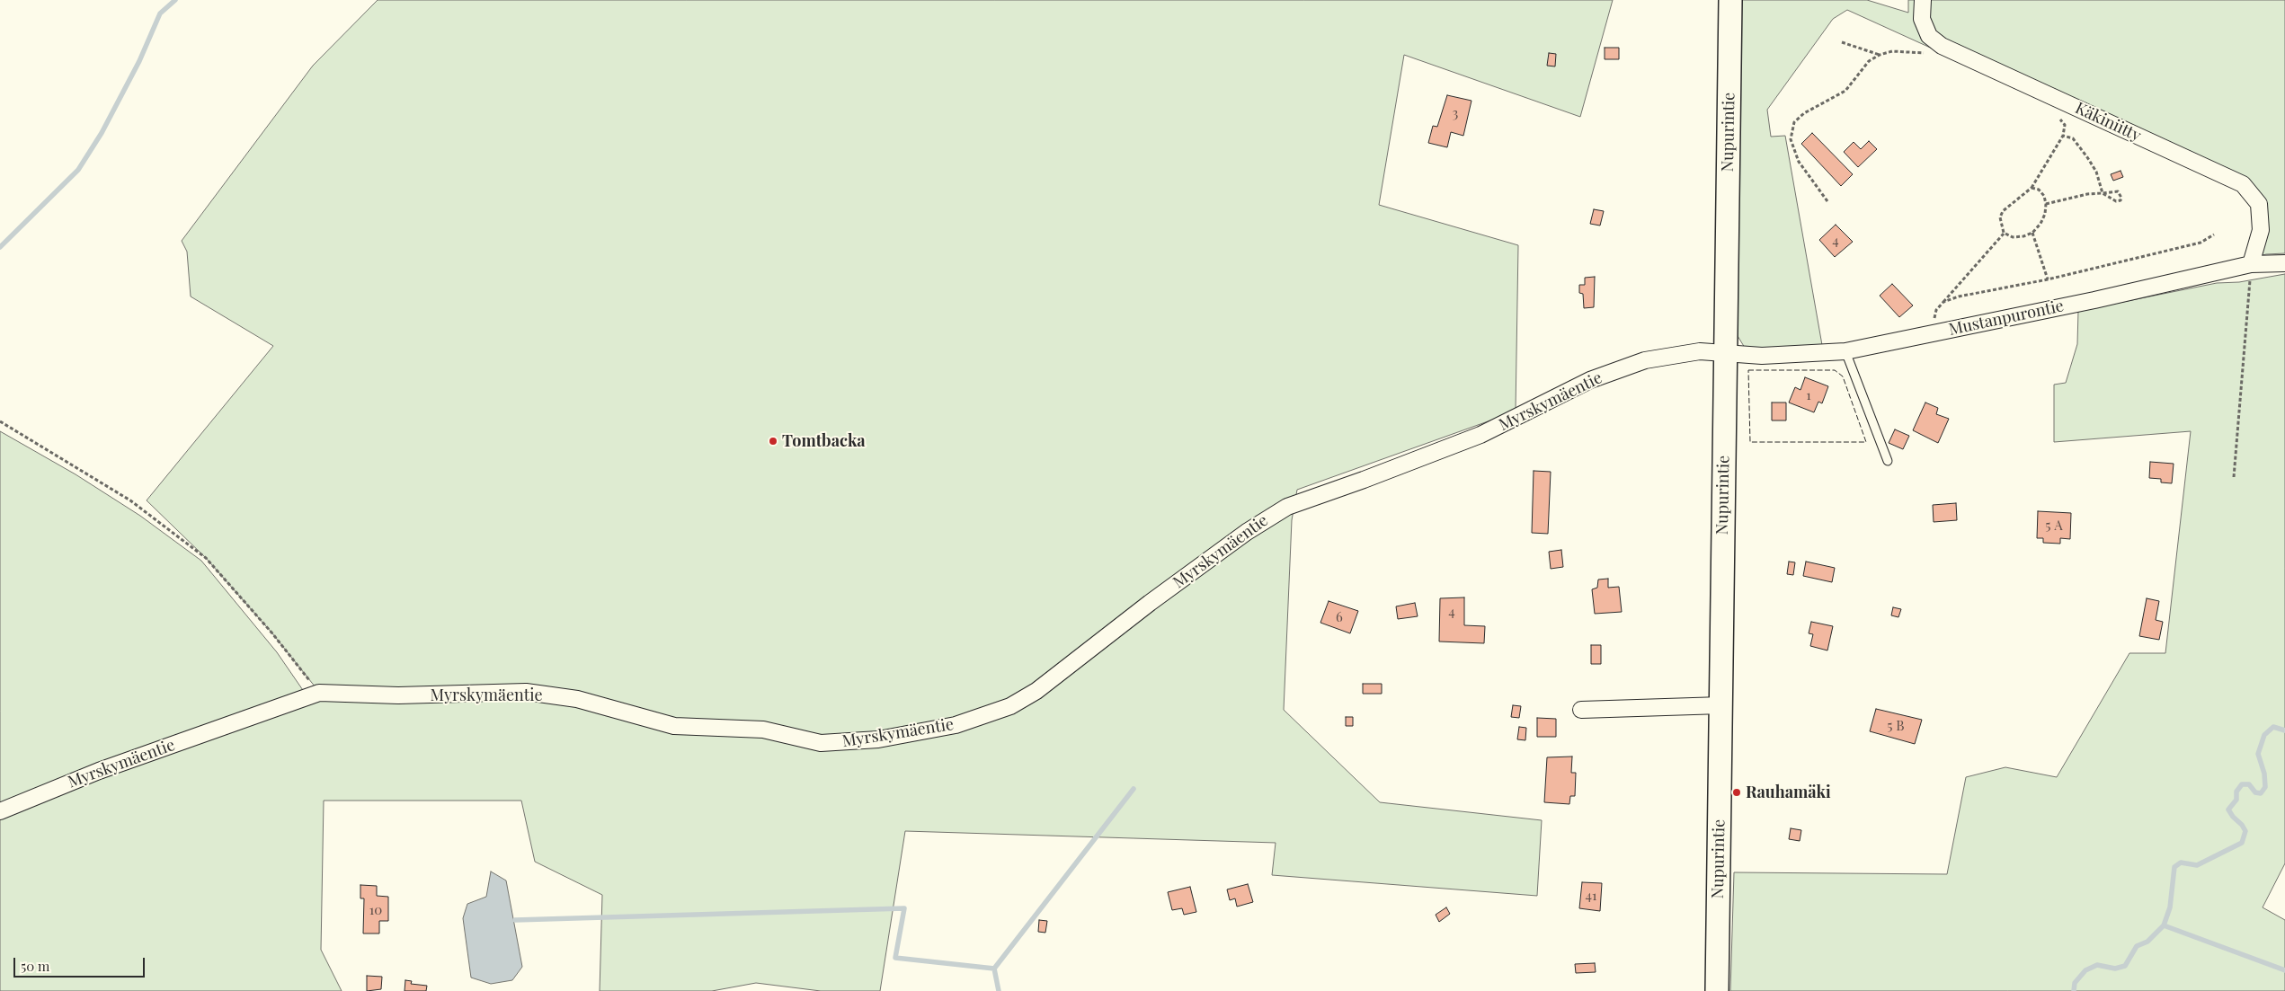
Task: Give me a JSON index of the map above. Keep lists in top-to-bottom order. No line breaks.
{"streets":{"main road":["Nupurintie"],"street":["Käkiniitty","Mustanpurontie","Myrskymäentie"]},"crossings":[["Käkiniitty","Mustanpurontie"],["Nupurintie","Mustanpurontie"],["Nupurintie","Myrskymäentie"],["Mustanpurontie","Myrskymäentie"]],"places":["Tomtbacka","Rauhamäki"],"house_numbers":["3","4","1","5 A","4","6","5 B","41","10"],"scale_bar":"50 m"}
